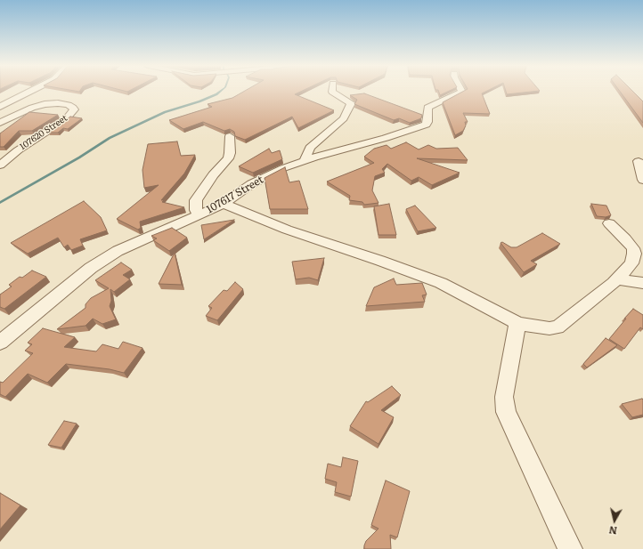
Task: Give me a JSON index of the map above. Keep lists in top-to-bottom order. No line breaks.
{"streets":{"street":["107620 Street","107617 Street"]},"north":"bottom"}
